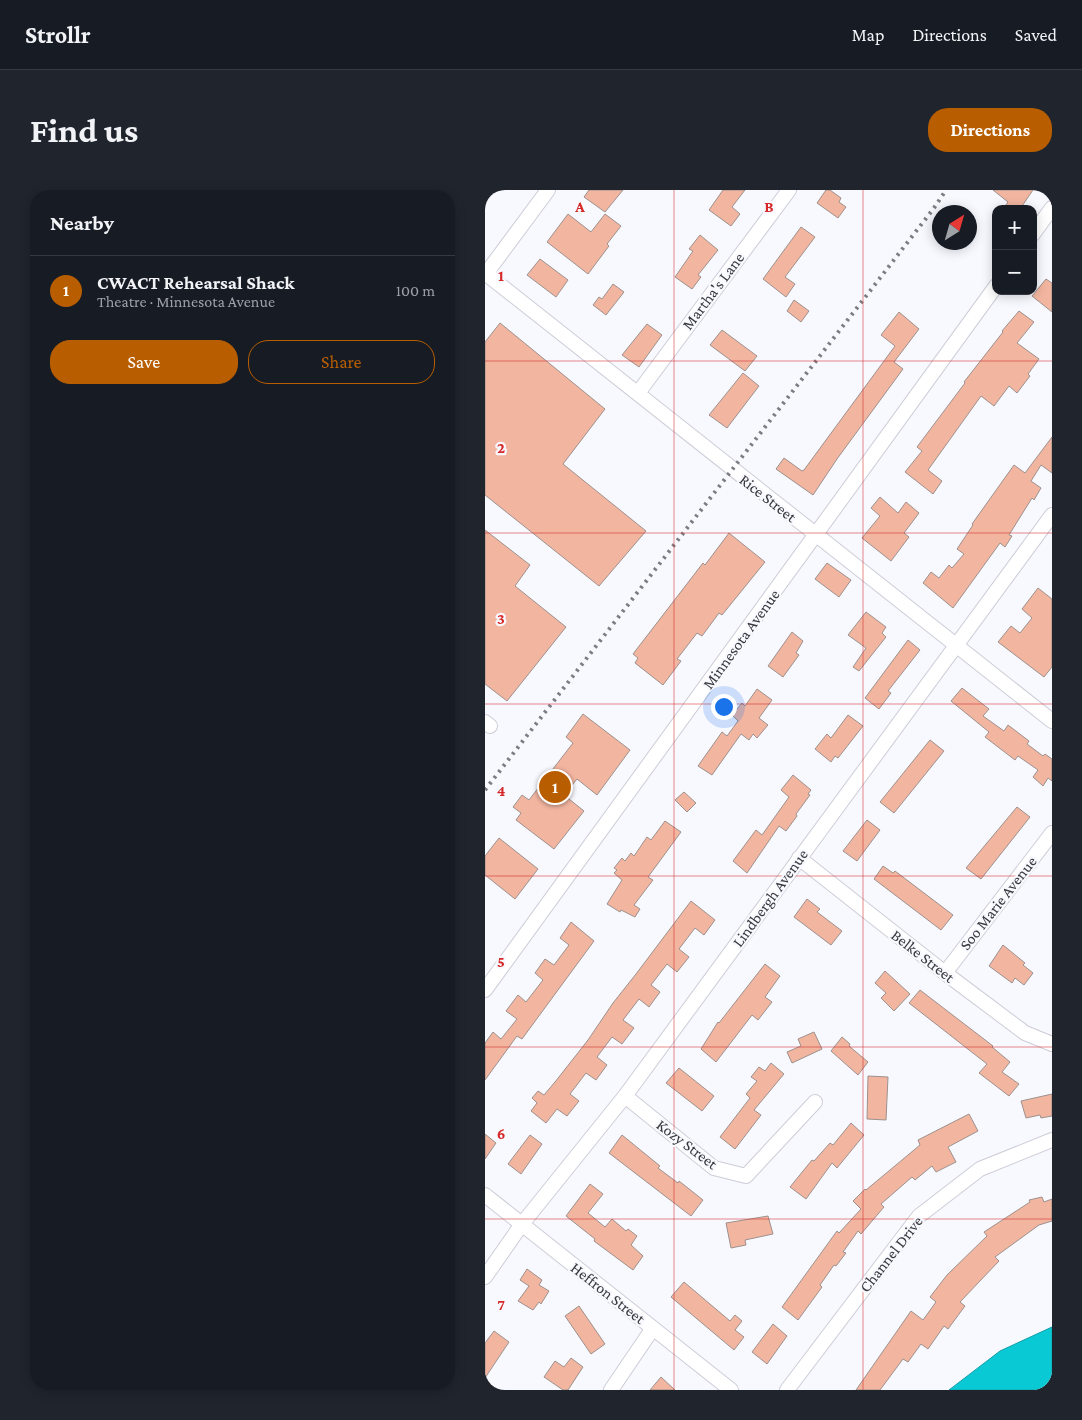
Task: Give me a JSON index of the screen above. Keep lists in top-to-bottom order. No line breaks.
{"streets":{"street":["Martha's Lane","Rice Street","Minnesota Avenue","Lindbergh Avenue","Soo Marie Avenue","Belke Street","Kozy Street","Channel Drive","Heffron Street"]},"crossings":[["Martha's Lane","Rice Street"],["Rice Street","Minnesota Avenue"],["Rice Street","Lindbergh Avenue"],["Lindbergh Avenue","Belke Street"],["Lindbergh Avenue","Kozy Street"],["Lindbergh Avenue","Heffron Street"],["Soo Marie Avenue","Belke Street"]],"north":"top right","page":{"header":"Strollr","nav":["Map","Directions","Saved"],"buttons":["Directions",["Save","Share"]],"title":"Find us","heading":"Nearby","map_buttons":["+","−"],"list":[{"mark":"1","name":"CWACT Rehearsal Shack","note":"Theatre · Minnesota Avenue","value":"100 m"}],"pins":"1"},"grid":{"columns":["A","B"],"rows":["1","2","3","4","5","6","7"]}}
